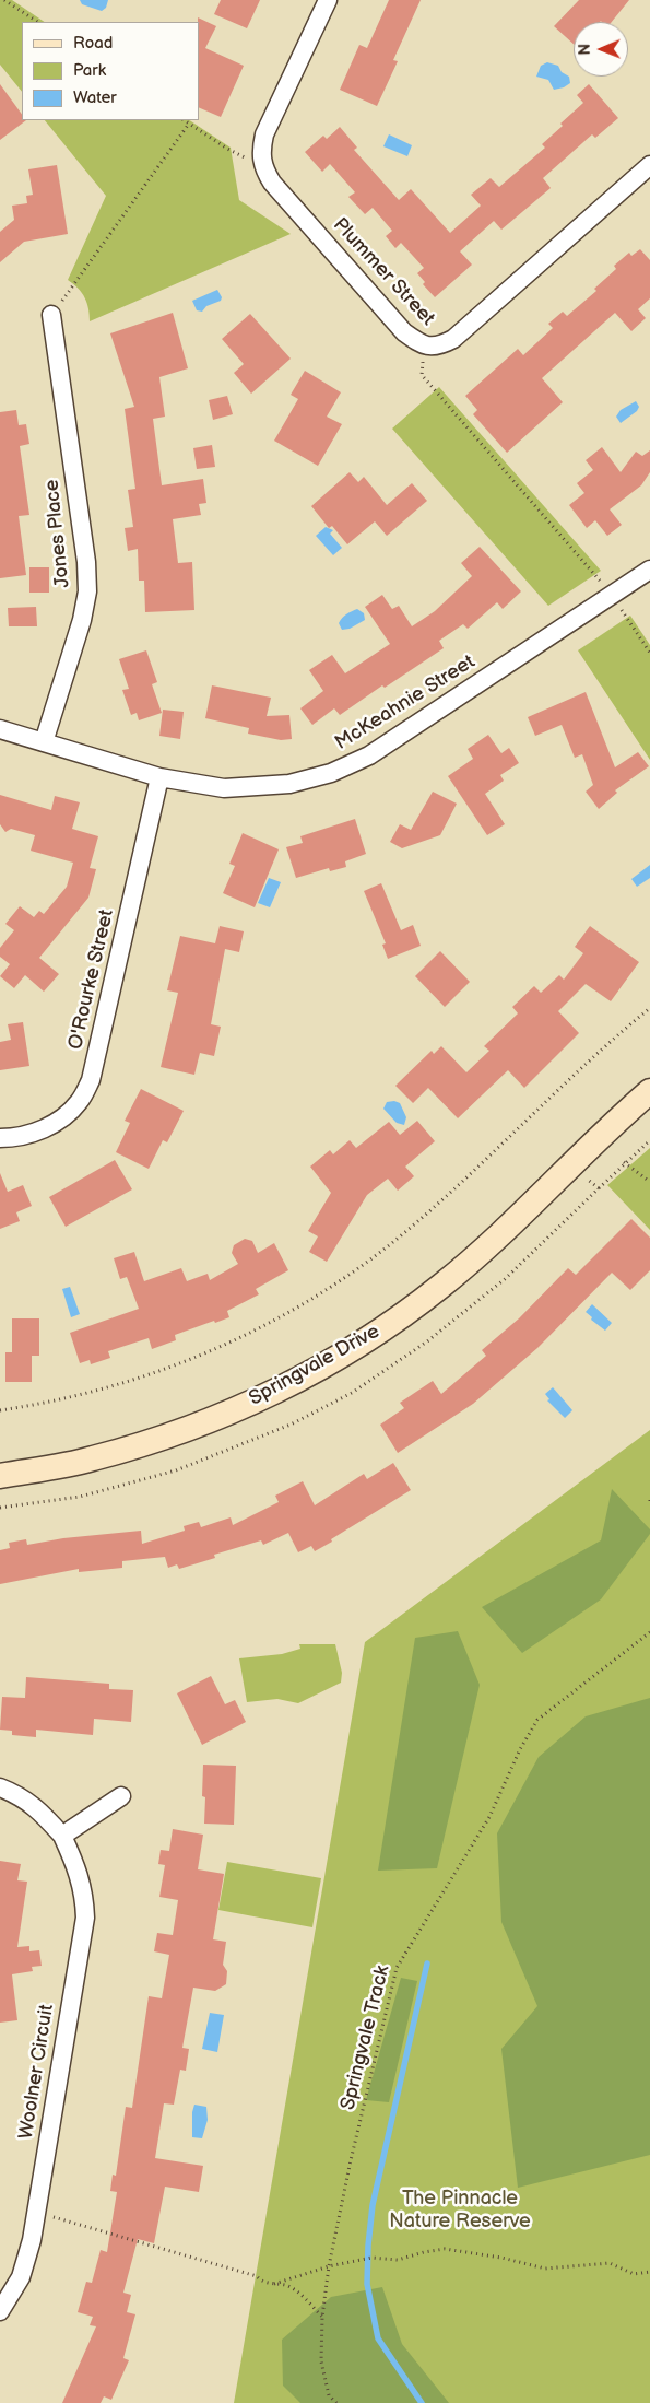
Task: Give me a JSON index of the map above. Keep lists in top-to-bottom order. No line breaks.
{"streets":{"main road":["Springvale Drive"],"street":["Plummer Street","Jones Place","McKeahnie Street","O'Rourke Street","Woolner Circuit"],"path":["Springvale Track"]},"crossings":[["Jones Place","McKeahnie Street"],["McKeahnie Street","O'Rourke Street"]],"parks":["The Pinnacle Nature Reserve"],"legend":["Road","Park","Water"],"north":"left"}
